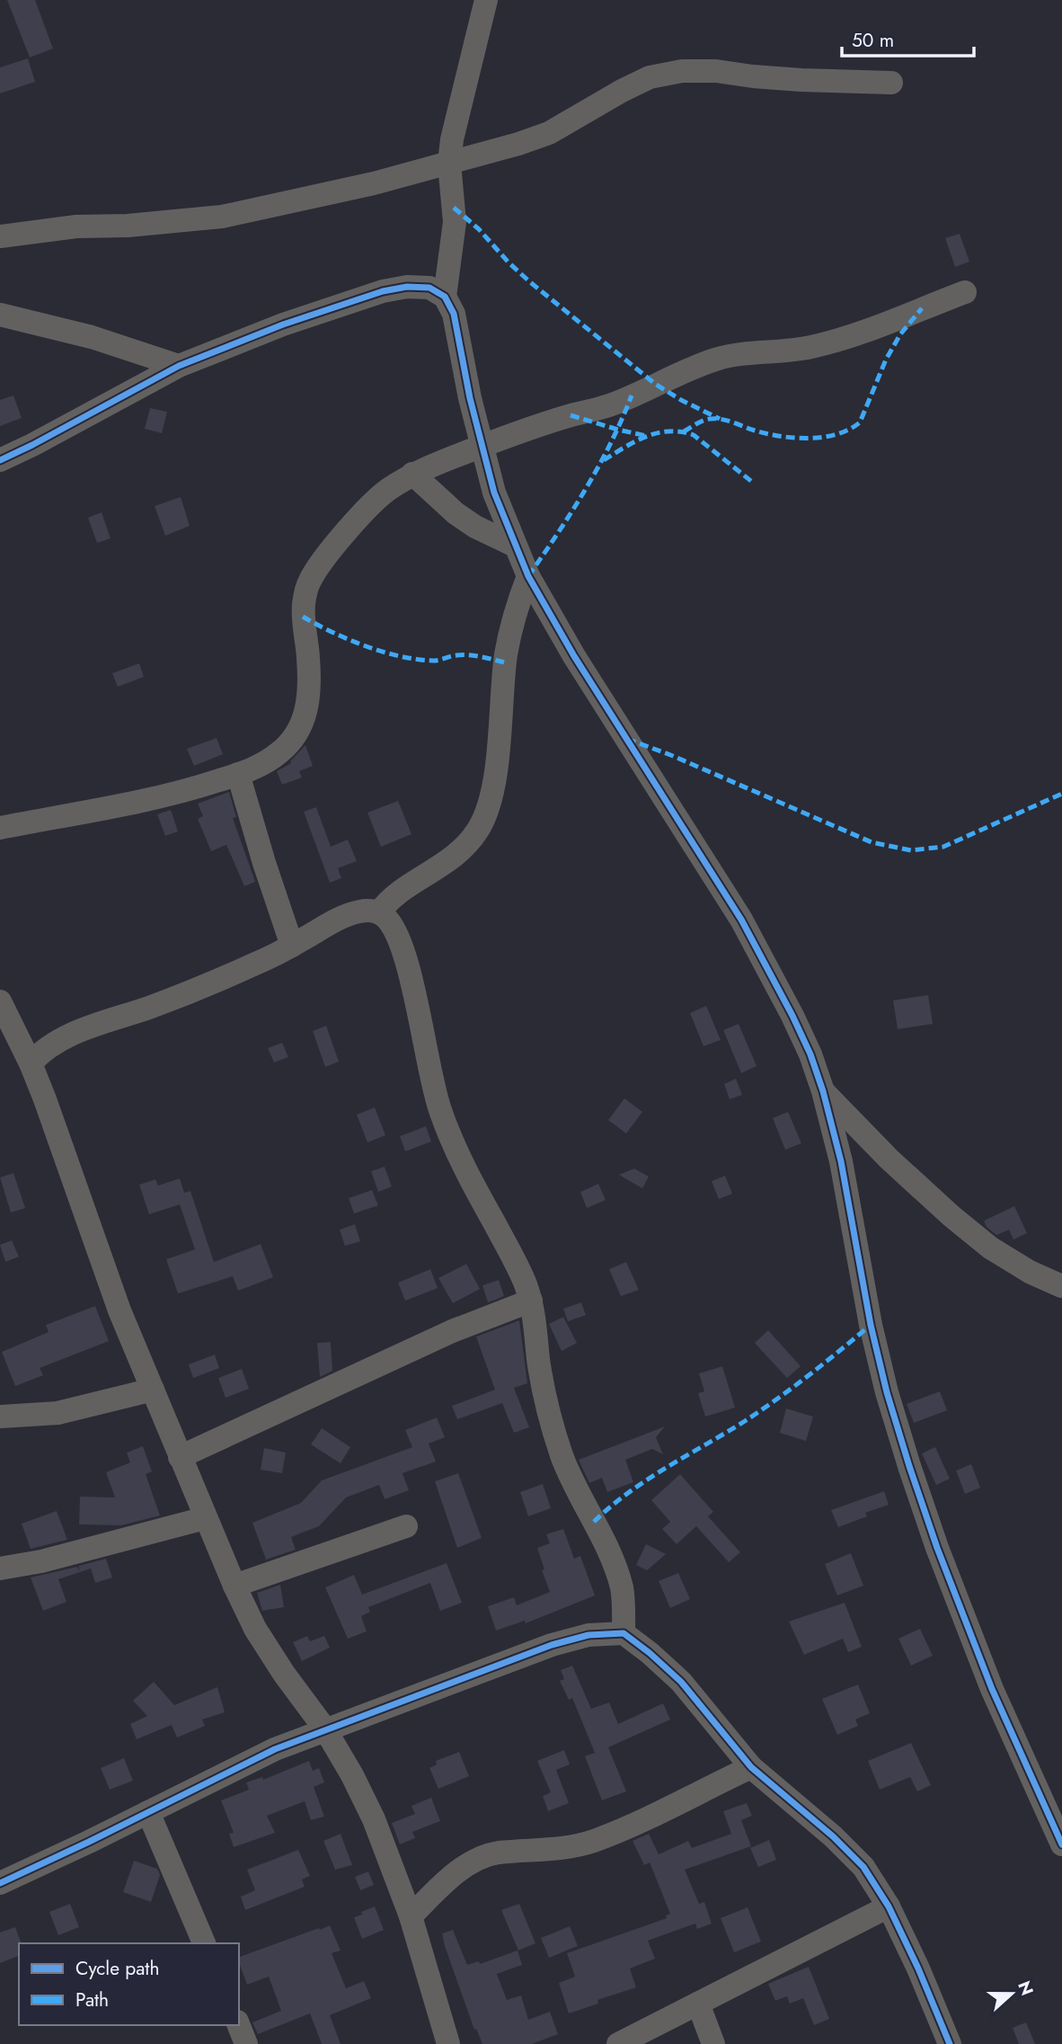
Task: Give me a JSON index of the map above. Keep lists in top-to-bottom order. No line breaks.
{"legend":["Cycle path","Path"],"scale_bar":"50 m","north":"right"}
